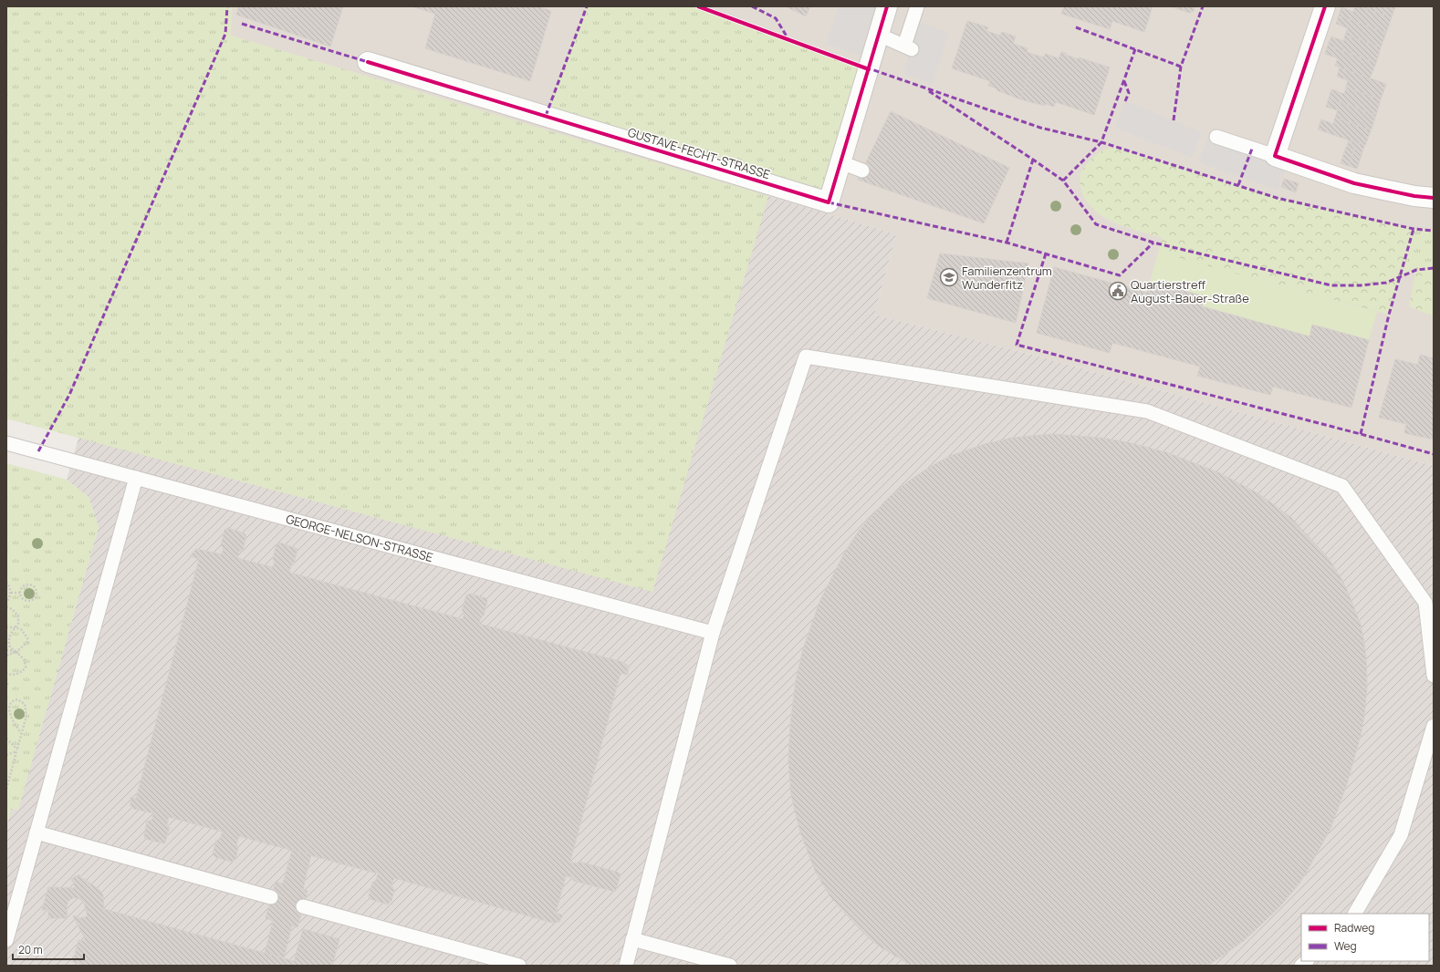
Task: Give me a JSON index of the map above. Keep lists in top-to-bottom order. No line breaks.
{"streets":{"street":["GUSTAVE-FECHT-STRASSE"],"lane":["GEORGE-NELSON-STRASSE"]},"places":{"school or university":["Familienzentrum Wunderfitz"],"public building":["Quartierstreff August-Bauer-Straße"]},"legend":["Radweg","Weg"],"scale_bar":"20 m"}
